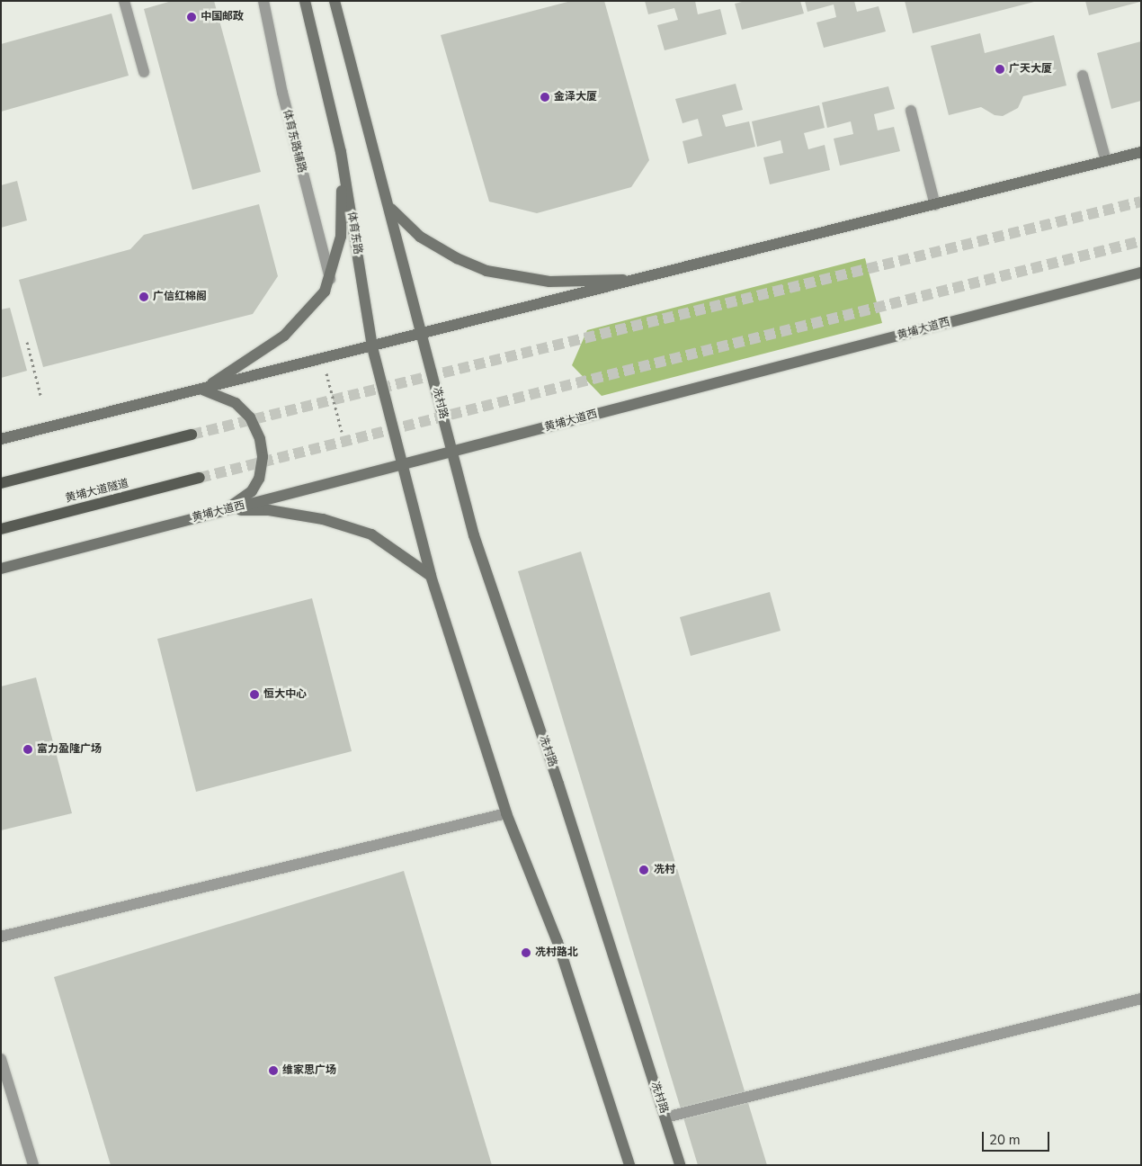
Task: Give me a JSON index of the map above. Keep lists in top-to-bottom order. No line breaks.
{"streets":{"main road":["体育东路","黄埔大道西","冼村路","黄埔大道隧道"],"street":["体育东路辅路"]},"crossings":[["体育东路","黄埔大道西"],["黄埔大道西","冼村路"]],"places":["中国邮政","广天大厦","金泽大厦","广信红棉阁","恒大中心","富力盈隆广场","冼村","冼村路北","维家思广场"],"scale_bar":"20 m"}
